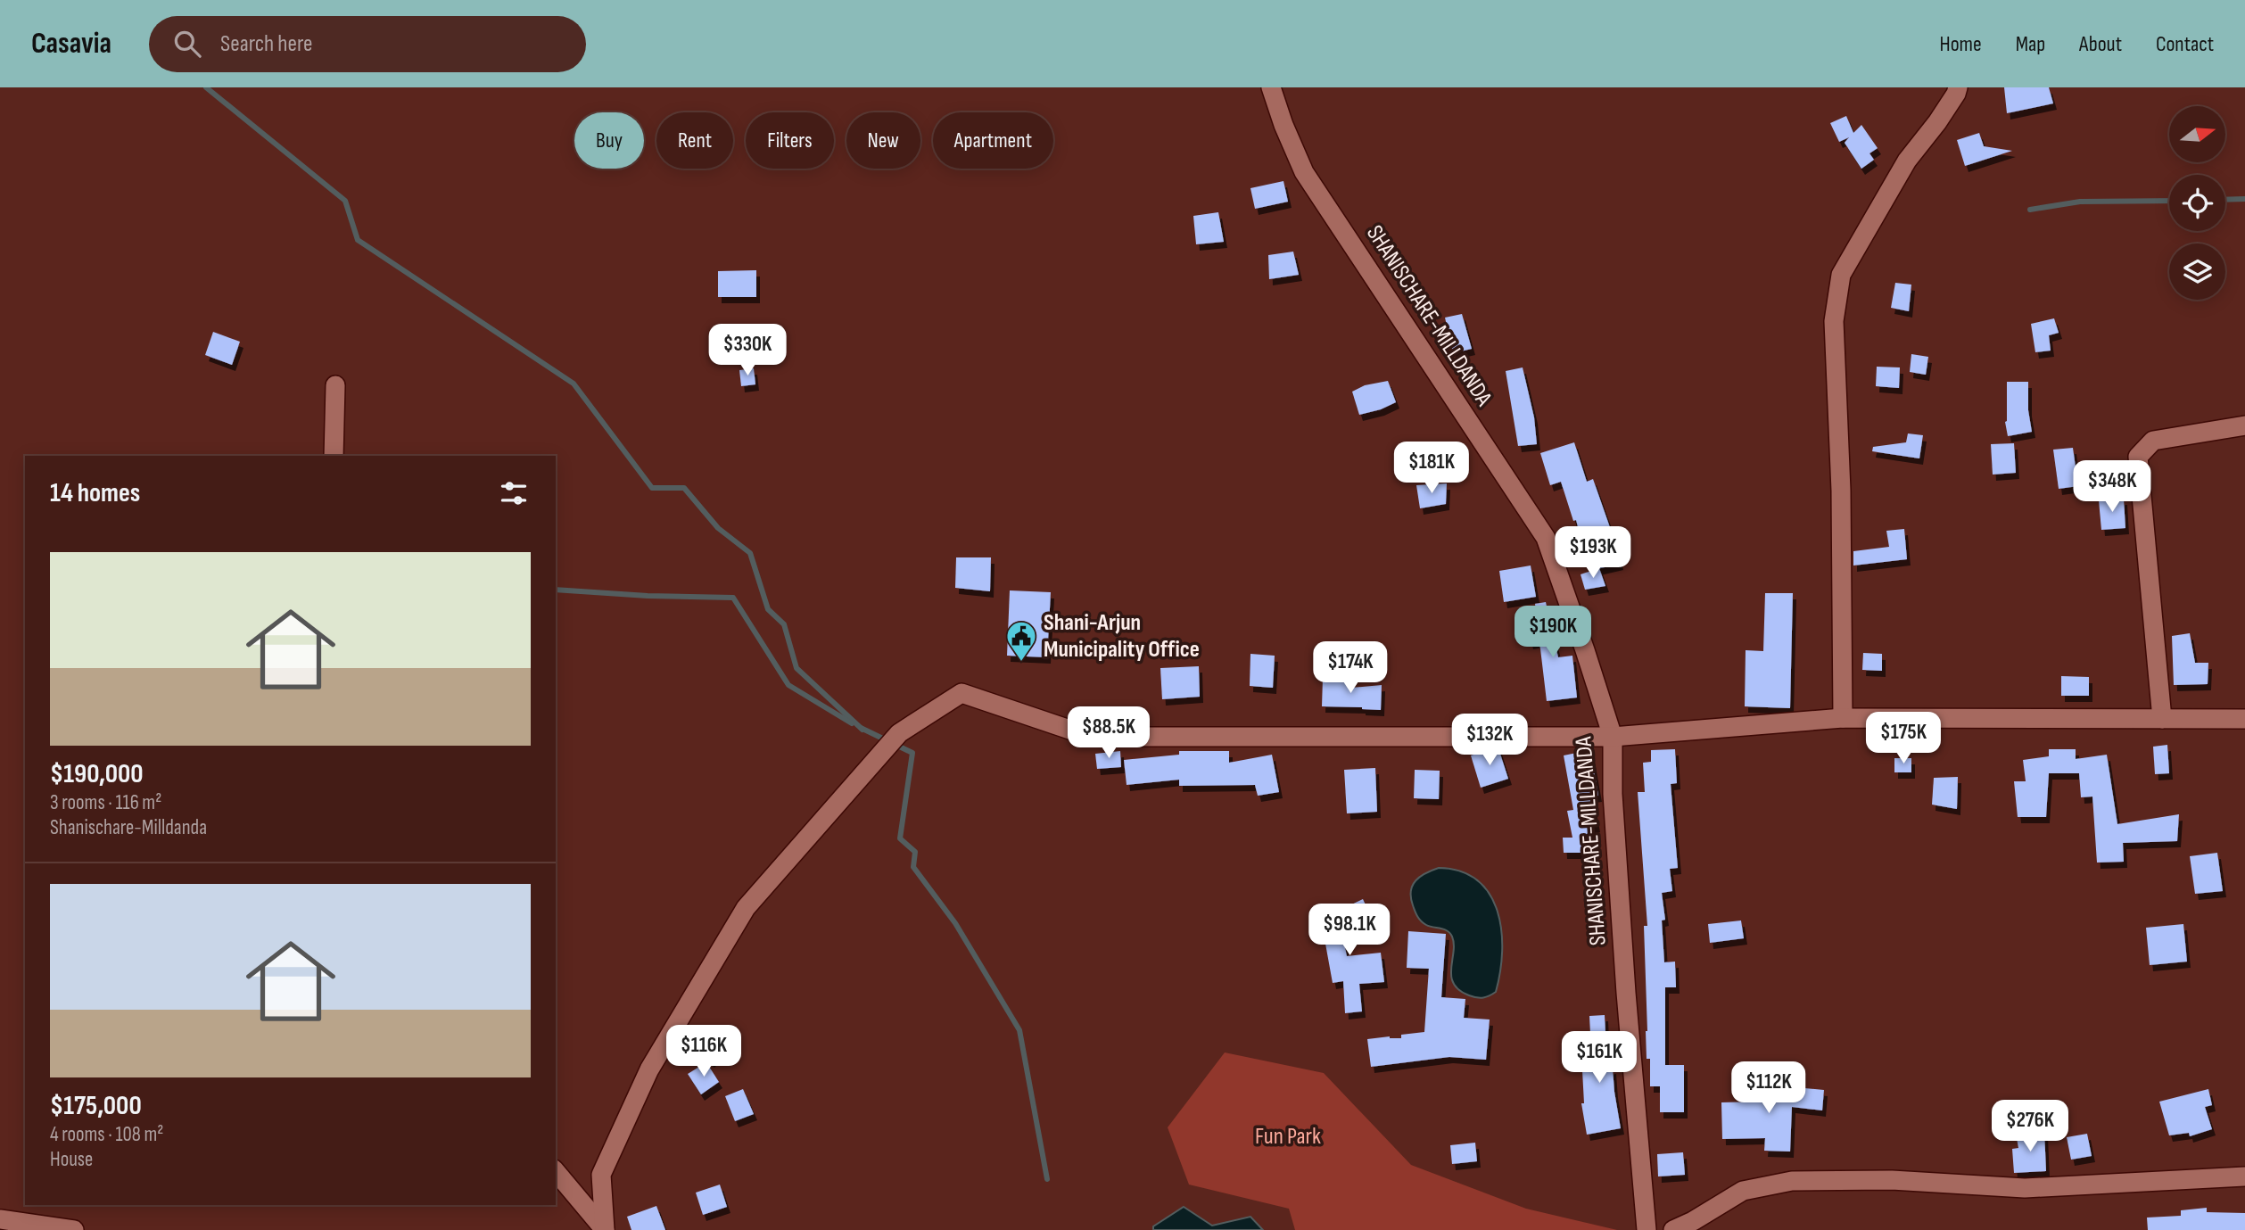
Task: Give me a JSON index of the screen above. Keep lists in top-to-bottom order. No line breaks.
{"streets":{"street":["SHANISCHARE-MILLDANDA"]},"parks":["Fun Park"],"places":{"public building":["Shani-Arjun Municipality Office"]},"north":"right","page":{"header":"Casavia","search":"Search here","nav":["Home","Map","About","Contact"],"chip":["Buy","Rent","Filters","New","Apartment"],"price":["$330K","$181K","$348K","$193K","$190K","$174K","$88.5K","$175K","$132K","$98.1K","$116K","$161K","$112K","$276K"],"heading":"14 homes","list":[{"name":"$190,000","note":"3 rooms · 116 m² · Shanischare-Milldanda"},{"name":"$175,000","note":"4 rooms · 108 m² · House"}]}}
